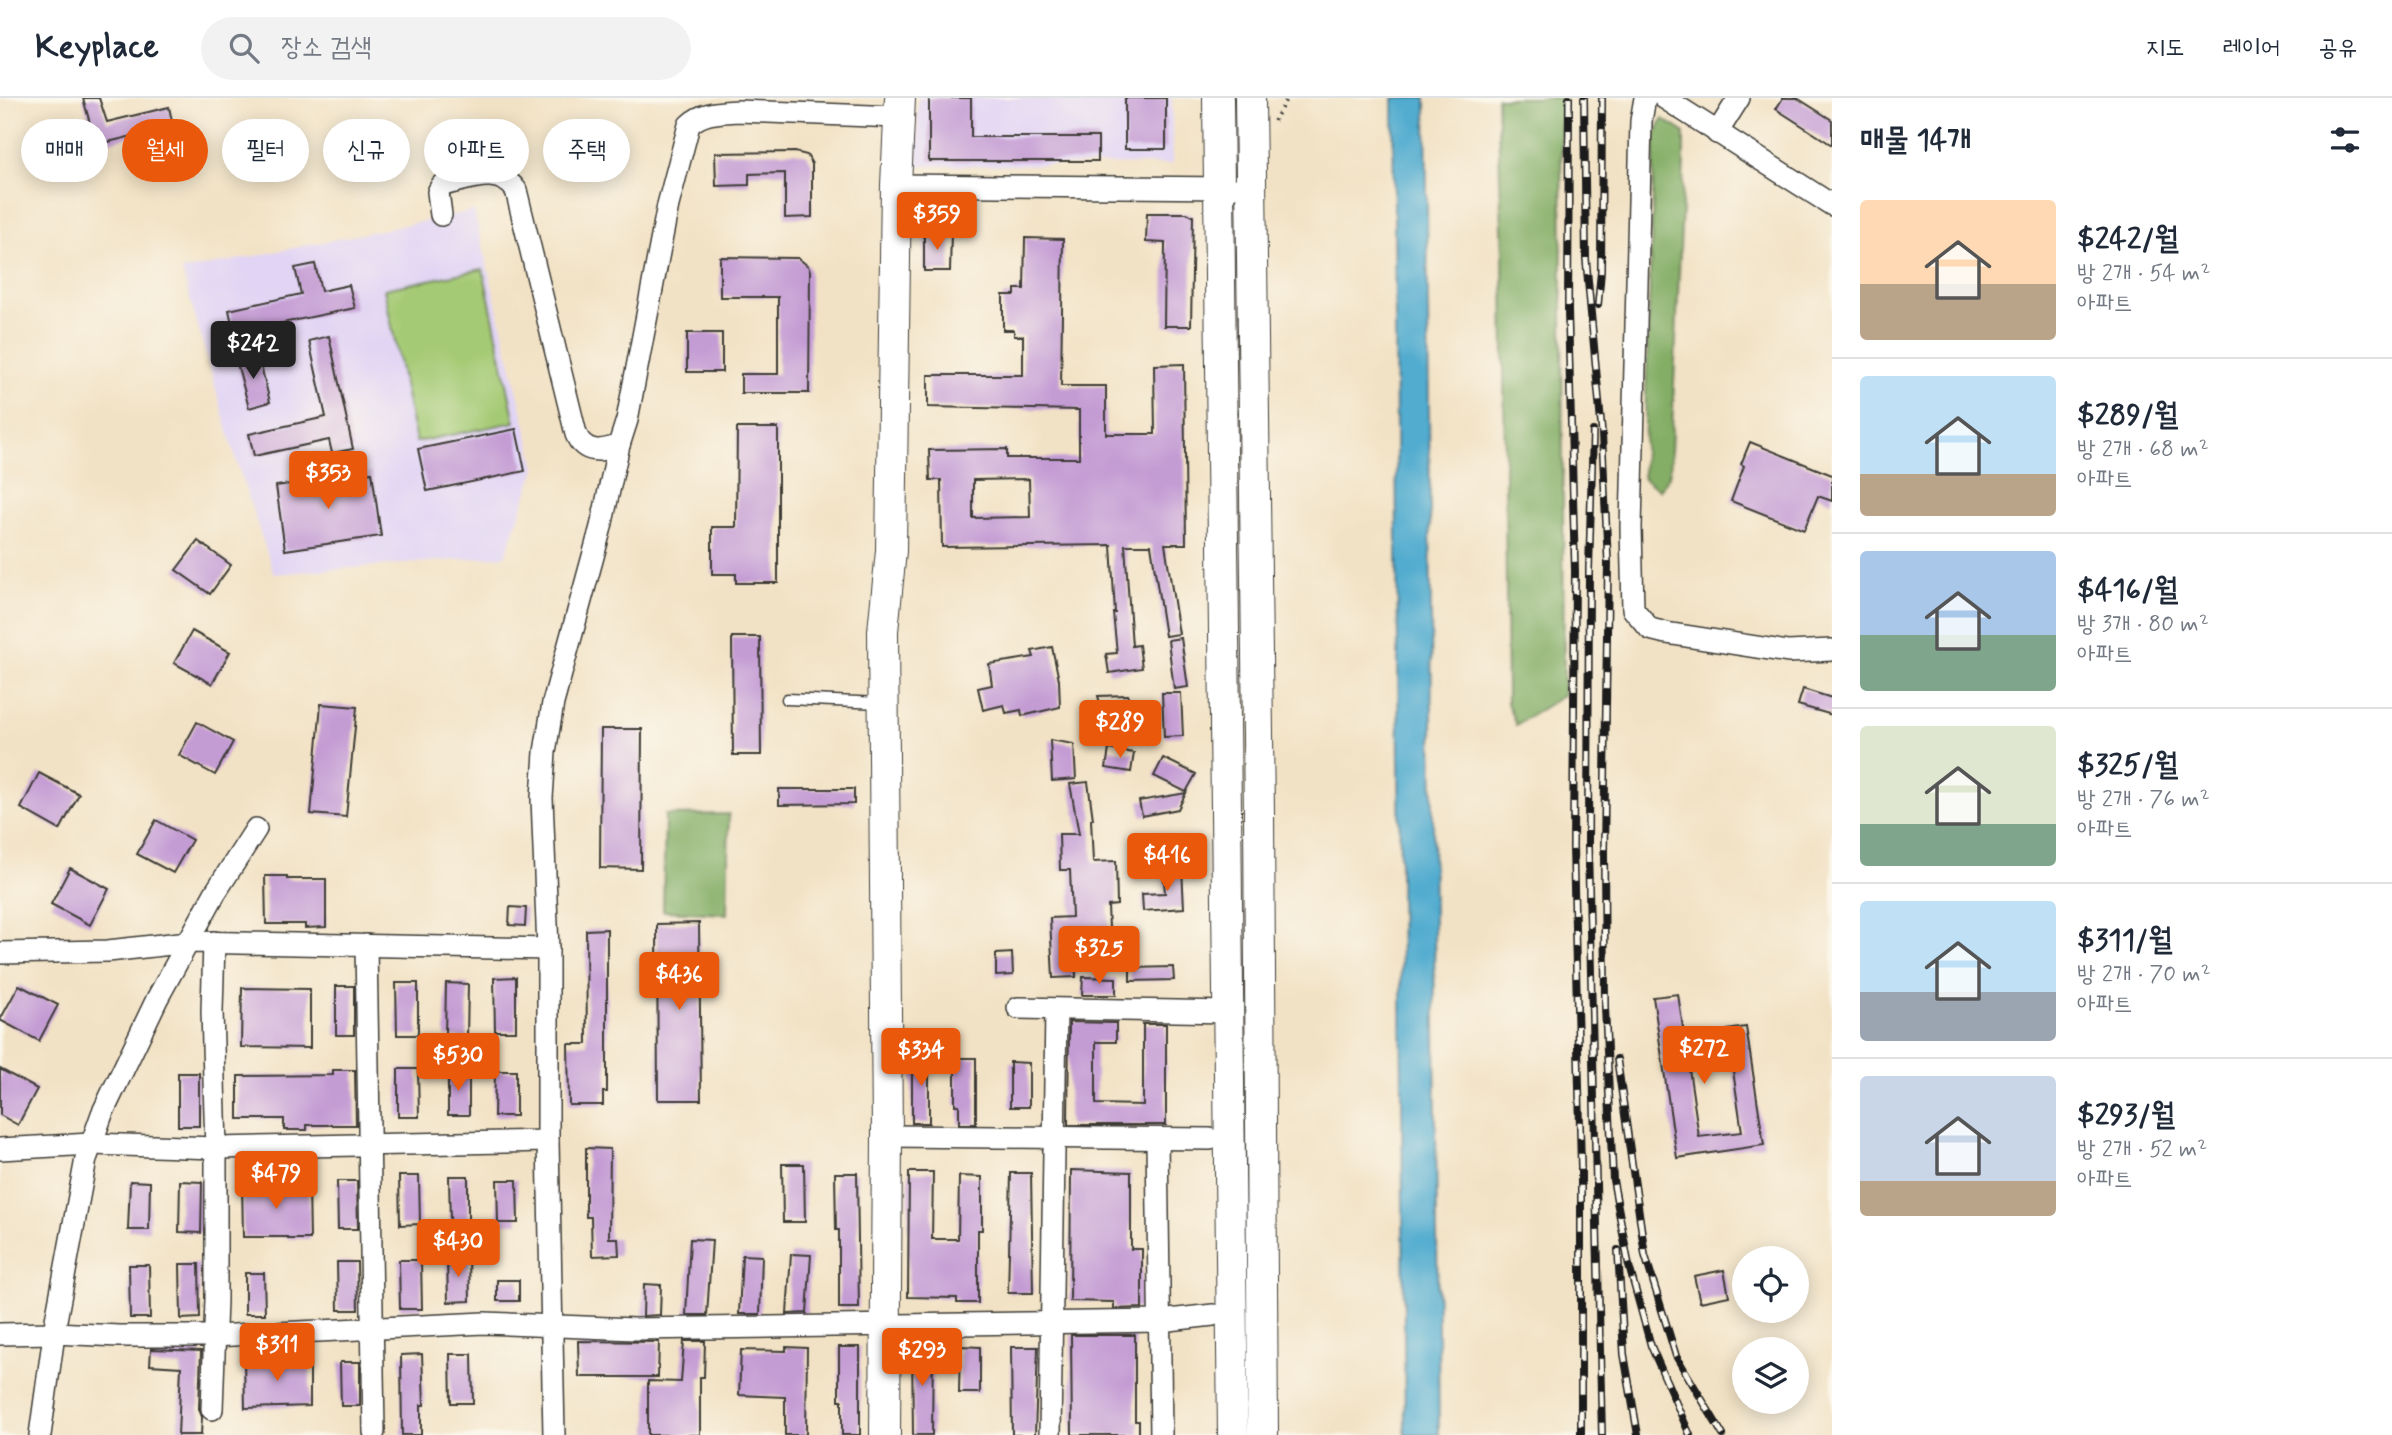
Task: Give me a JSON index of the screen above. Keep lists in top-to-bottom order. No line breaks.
{"page":{"header":"Keyplace","search":"장소 검색","nav":["지도","레이어","공유"],"heading":"매물 14개","chip":["매매","월세","필터","신규","아파트","주택"],"list":[{"name":"$242/월","note":"방 2개 · 54 m² · 아파트"},{"name":"$289/월","note":"방 2개 · 68 m² · 아파트"},{"name":"$416/월","note":"방 3개 · 80 m² · 아파트"},{"name":"$325/월","note":"방 2개 · 76 m² · 아파트"},{"name":"$311/월","note":"방 2개 · 70 m² · 아파트"},{"name":"$293/월","note":"방 2개 · 52 m² · 아파트"}],"price":["$359","$242","$353","$289","$416","$325","$436","$272","$334","$530","$479","$430","$311","$293"]}}
